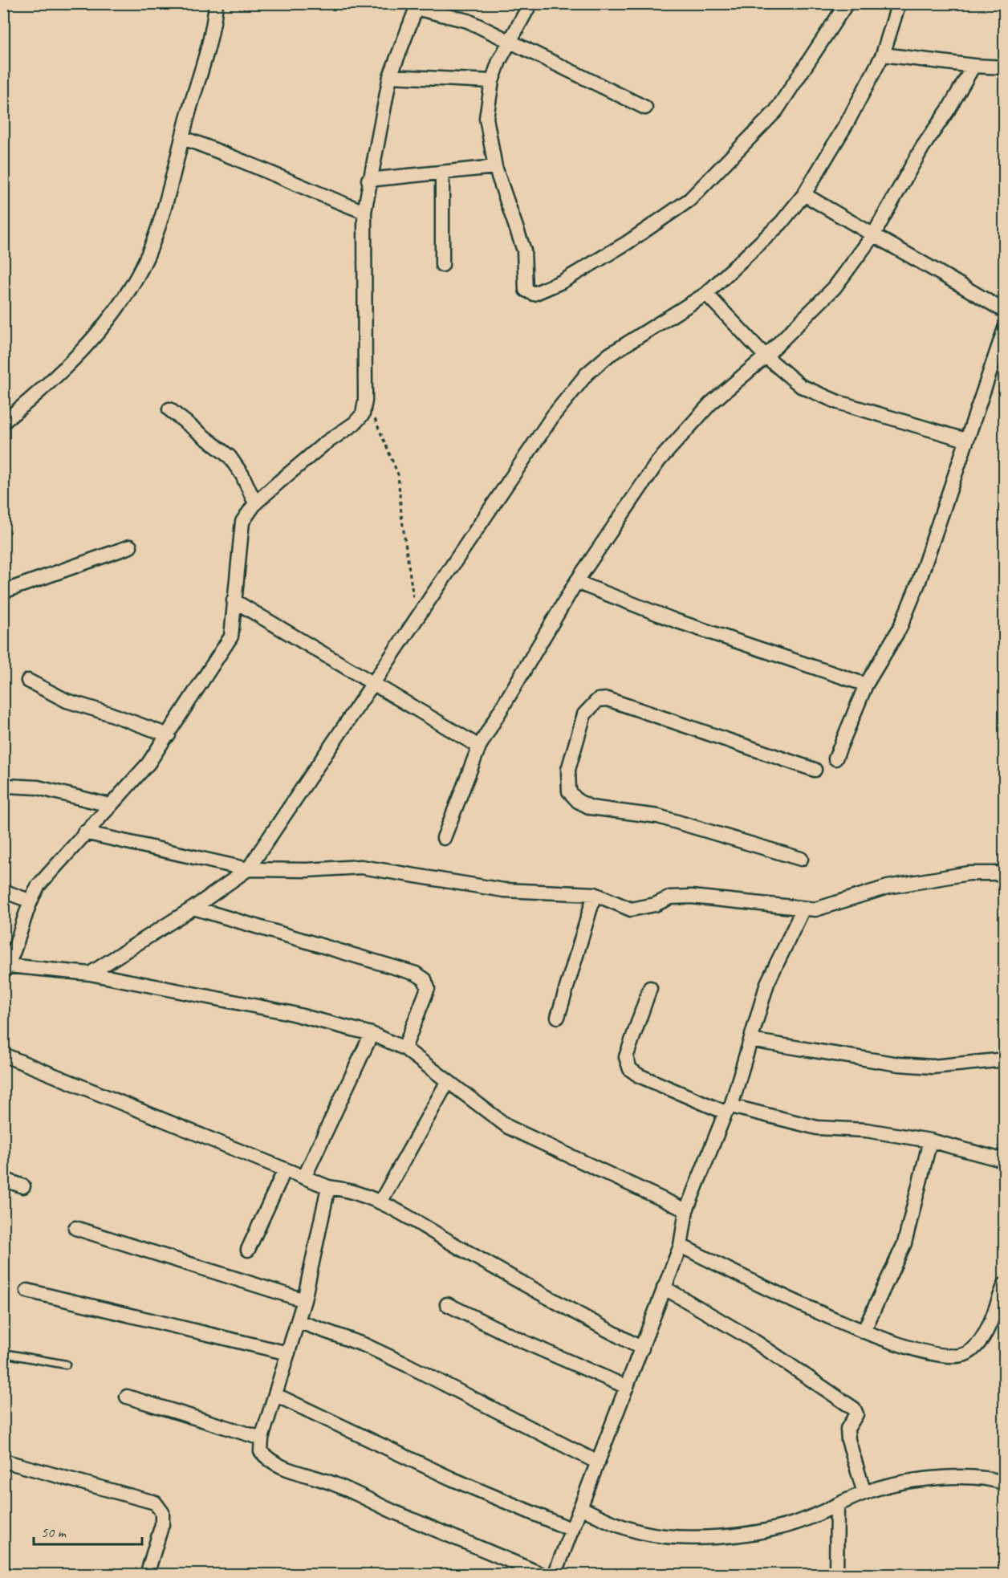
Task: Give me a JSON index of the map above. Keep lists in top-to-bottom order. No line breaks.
{"scale_bar":"50 m"}
